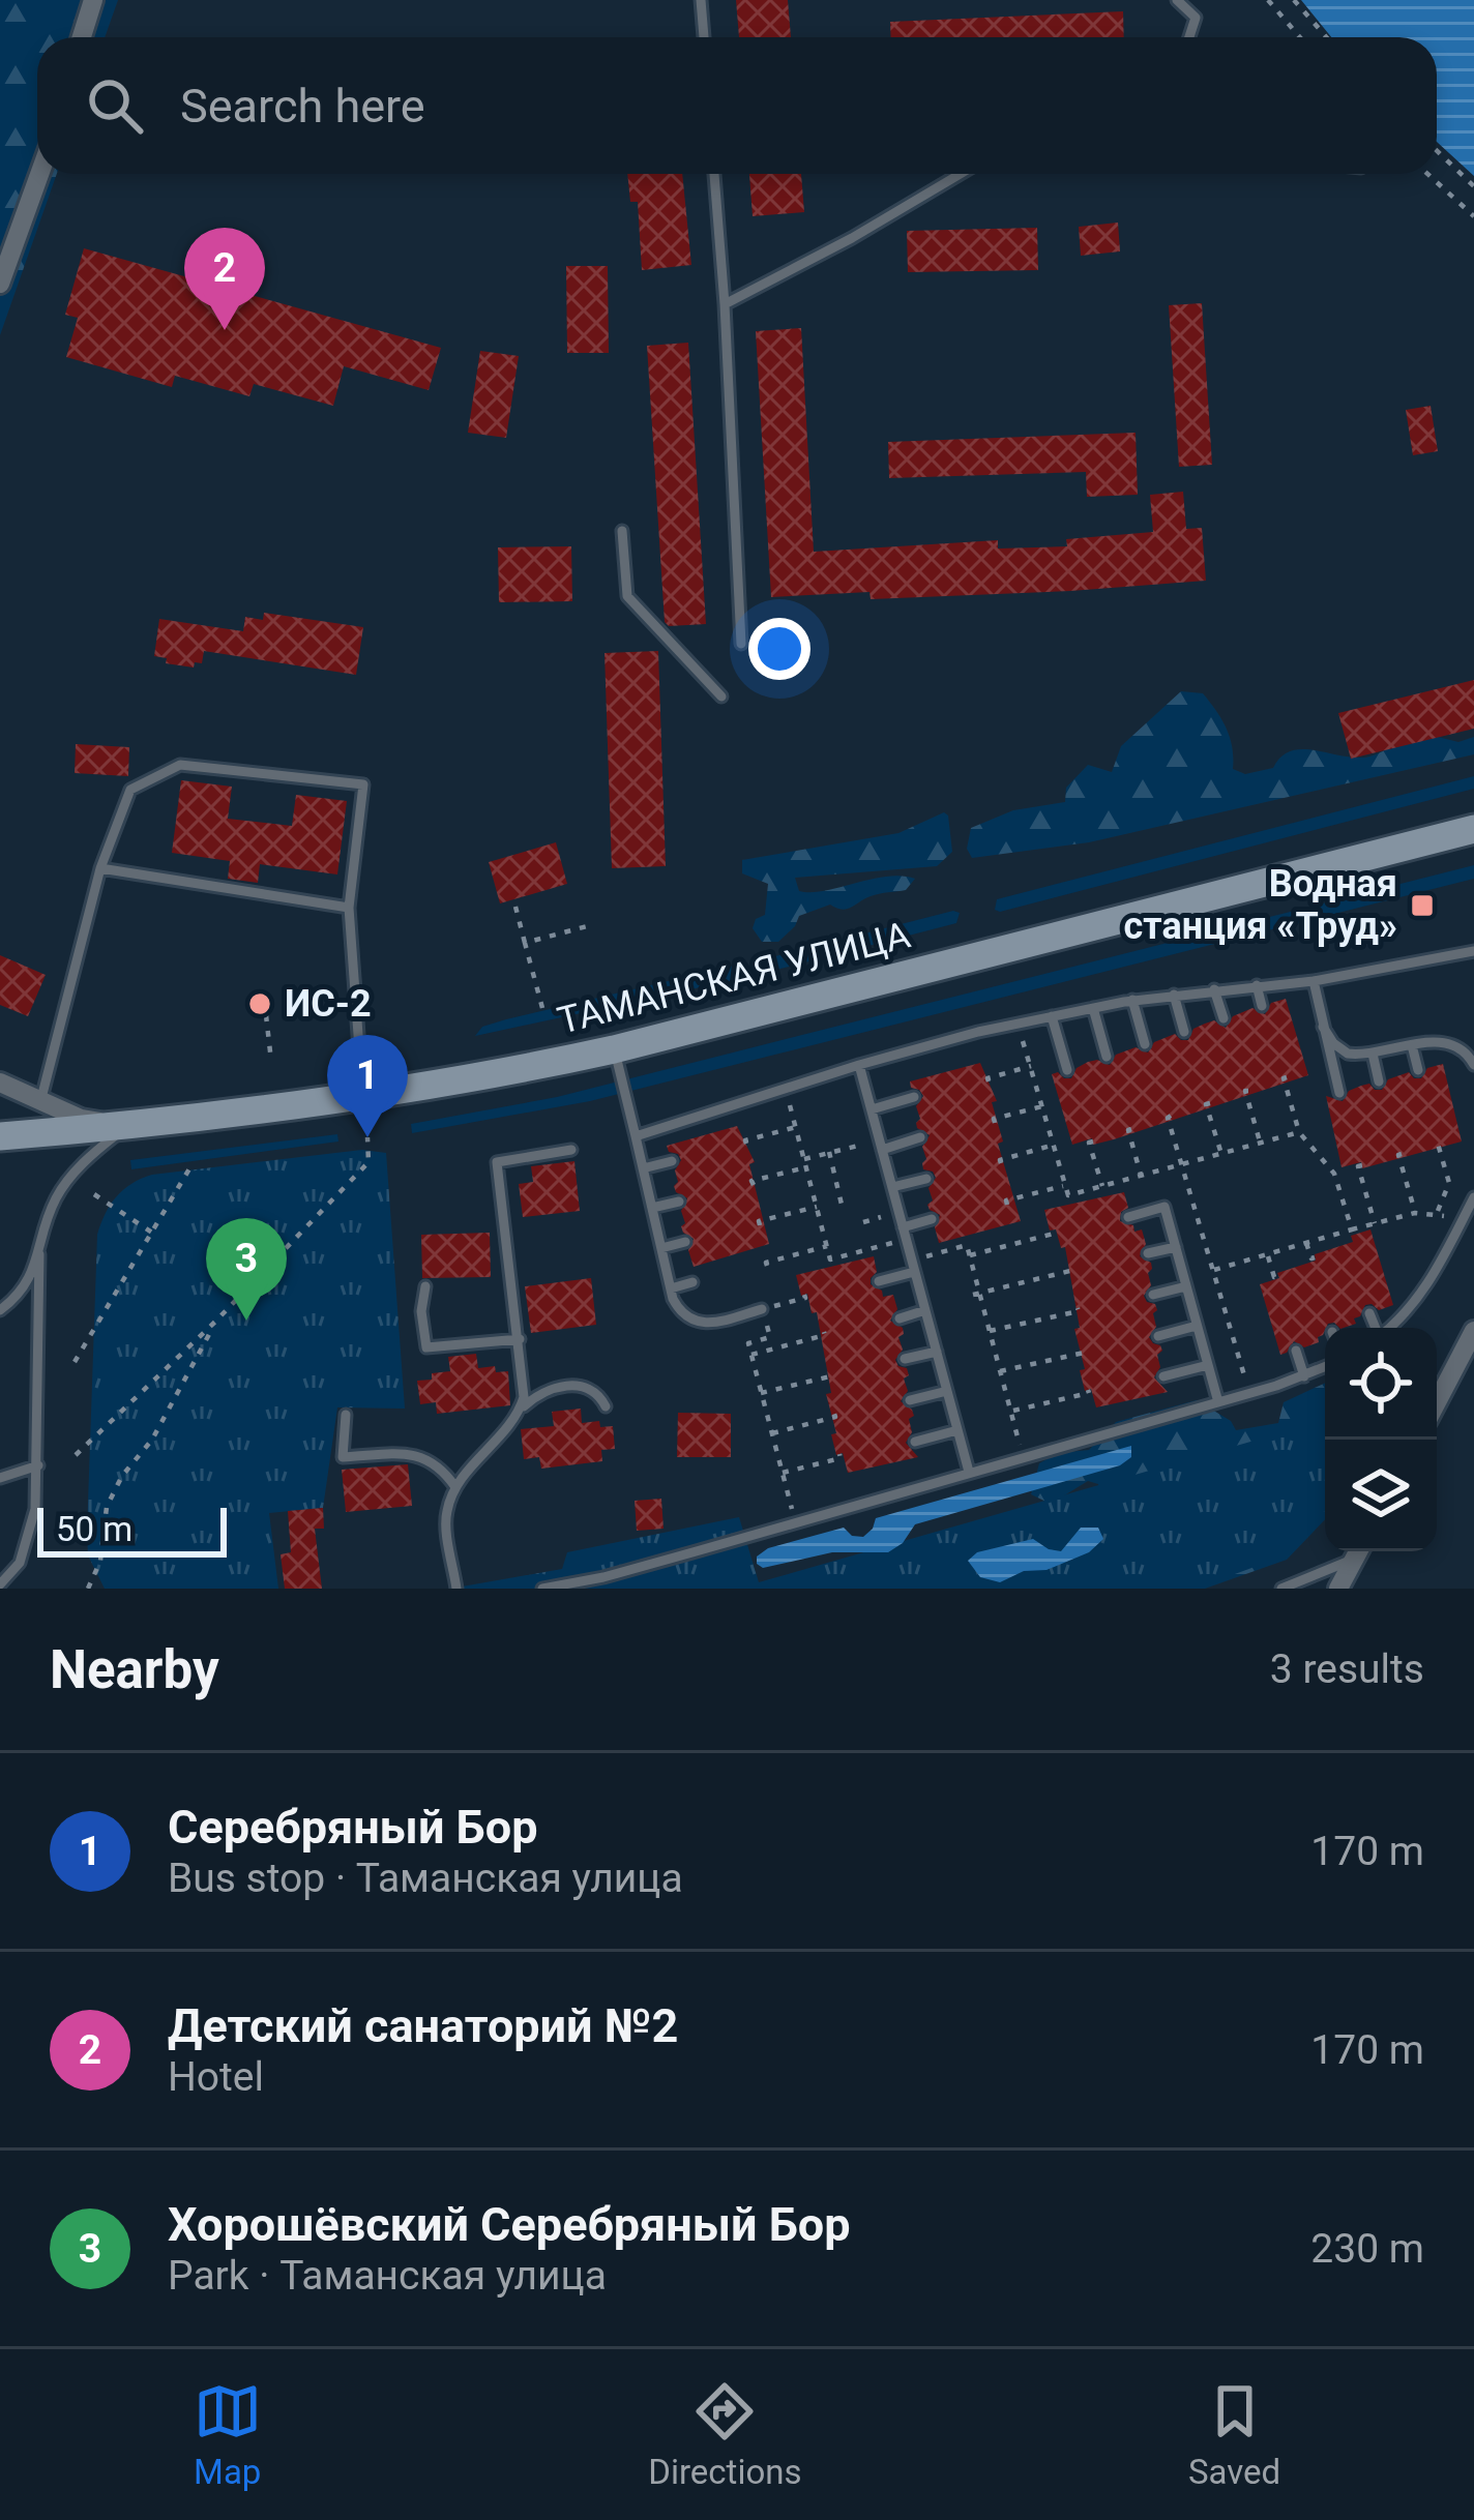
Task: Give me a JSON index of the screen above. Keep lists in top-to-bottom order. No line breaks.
{"streets":{"street":["ТАМАНСКАЯ УЛИЦА"]},"places":{"transit":["Водная станция «Труд»"],"other":["ИС-2"]},"scale_bar":"50 m","page":{"search":"Search here","pins":["2","1","3"],"scale":"50 m","heading":["Nearby","3 results"],"list":[{"mark":"1","name":"Серебряный Бор","note":"Bus stop · Таманская улица","value":"170 m"},{"mark":"2","name":"Детский санаторий №2","note":"Hotel","value":"170 m"},{"mark":"3","name":"Хорошёвский Серебряный Бор","note":"Park · Таманская улица","value":"230 m"}],"nav":["Map","Directions","Saved"]}}
